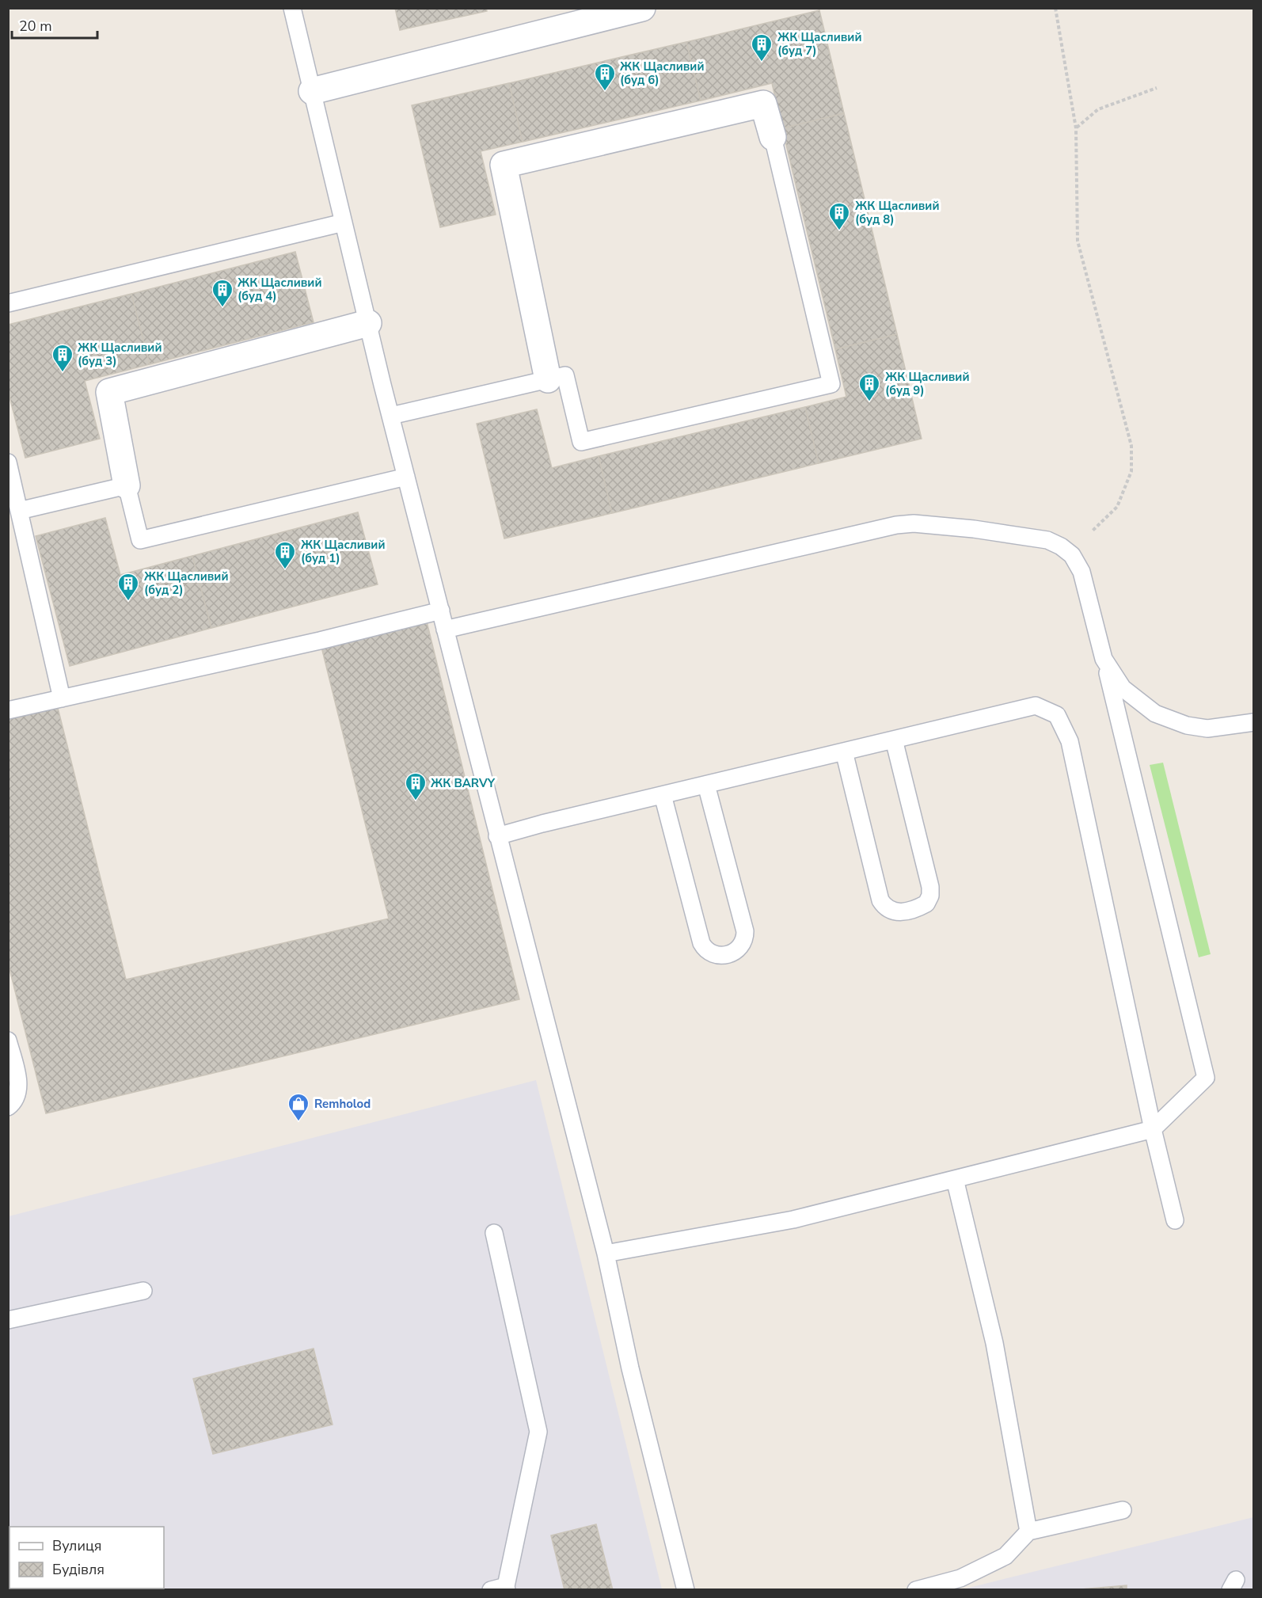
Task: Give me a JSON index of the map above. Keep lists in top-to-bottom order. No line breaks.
{"places":{"building":["ЖК Щасливий (буд 7)","ЖК Щасливий (буд 6)","ЖК Щасливий (буд 8)","ЖК Щасливий (буд 4)","ЖК Щасливий (буд 3)","ЖК Щасливий (буд 9)","ЖК Щасливий (буд 1)","ЖК Щасливий (буд 2)","ЖК BARVY"],"shop":["Remholod"]},"legend":["Вулиця","Будівля"],"scale_bar":"20 m"}
